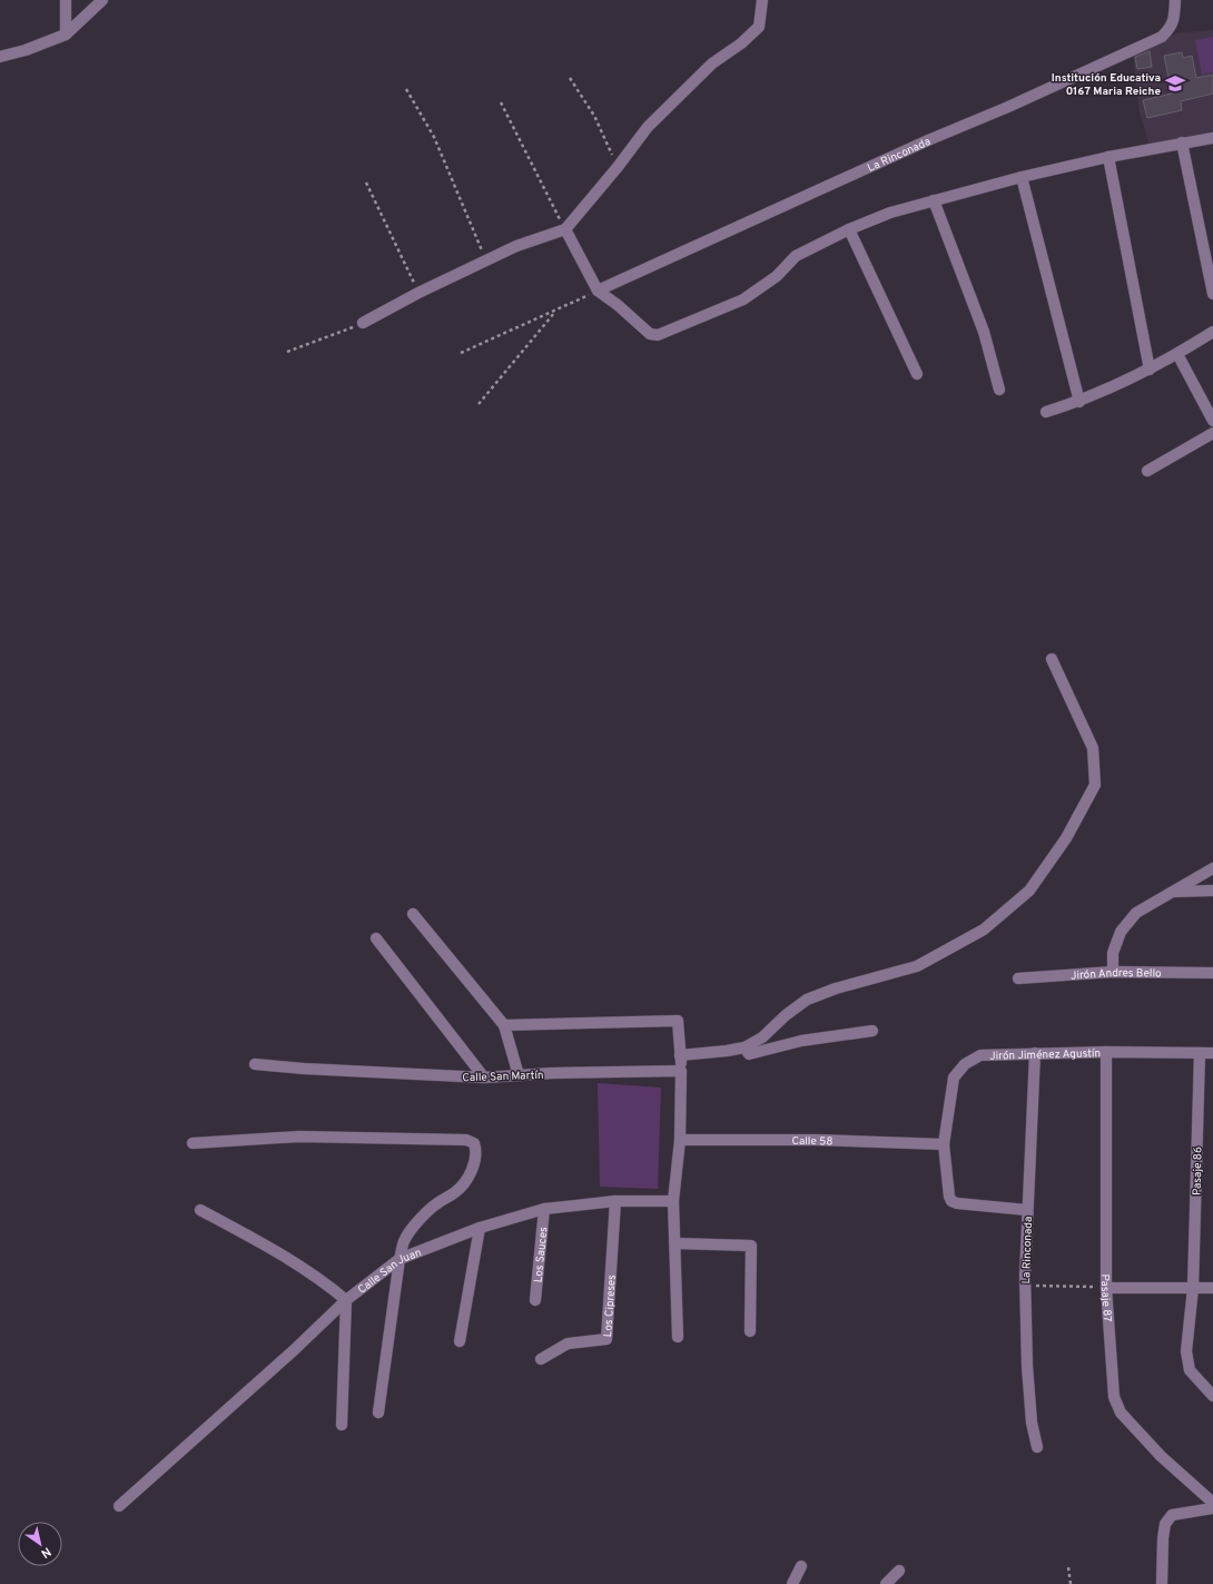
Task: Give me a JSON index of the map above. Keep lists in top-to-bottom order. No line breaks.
{"streets":{"street":["La Rinconada","Jirón Andres Bello","Jirón Jiménez Agustín","Calle San Martín","Calle 58","Pasaje 86","Los Sauces","Calle San Juan","Pasaje 87","Los Cipreses"]},"crossings":[["La Rinconada","Jirón Jiménez Agustín"],["Jirón Jiménez Agustín","Calle 58"],["Jirón Jiménez Agustín","Pasaje 86"],["Jirón Jiménez Agustín","Pasaje 87"],["Los Sauces","Calle San Juan"],["Calle San Juan","Los Cipreses"]],"places":{"school or university":["Institución Educativa 0167 Maria Reiche"]},"north":"bottom right"}
